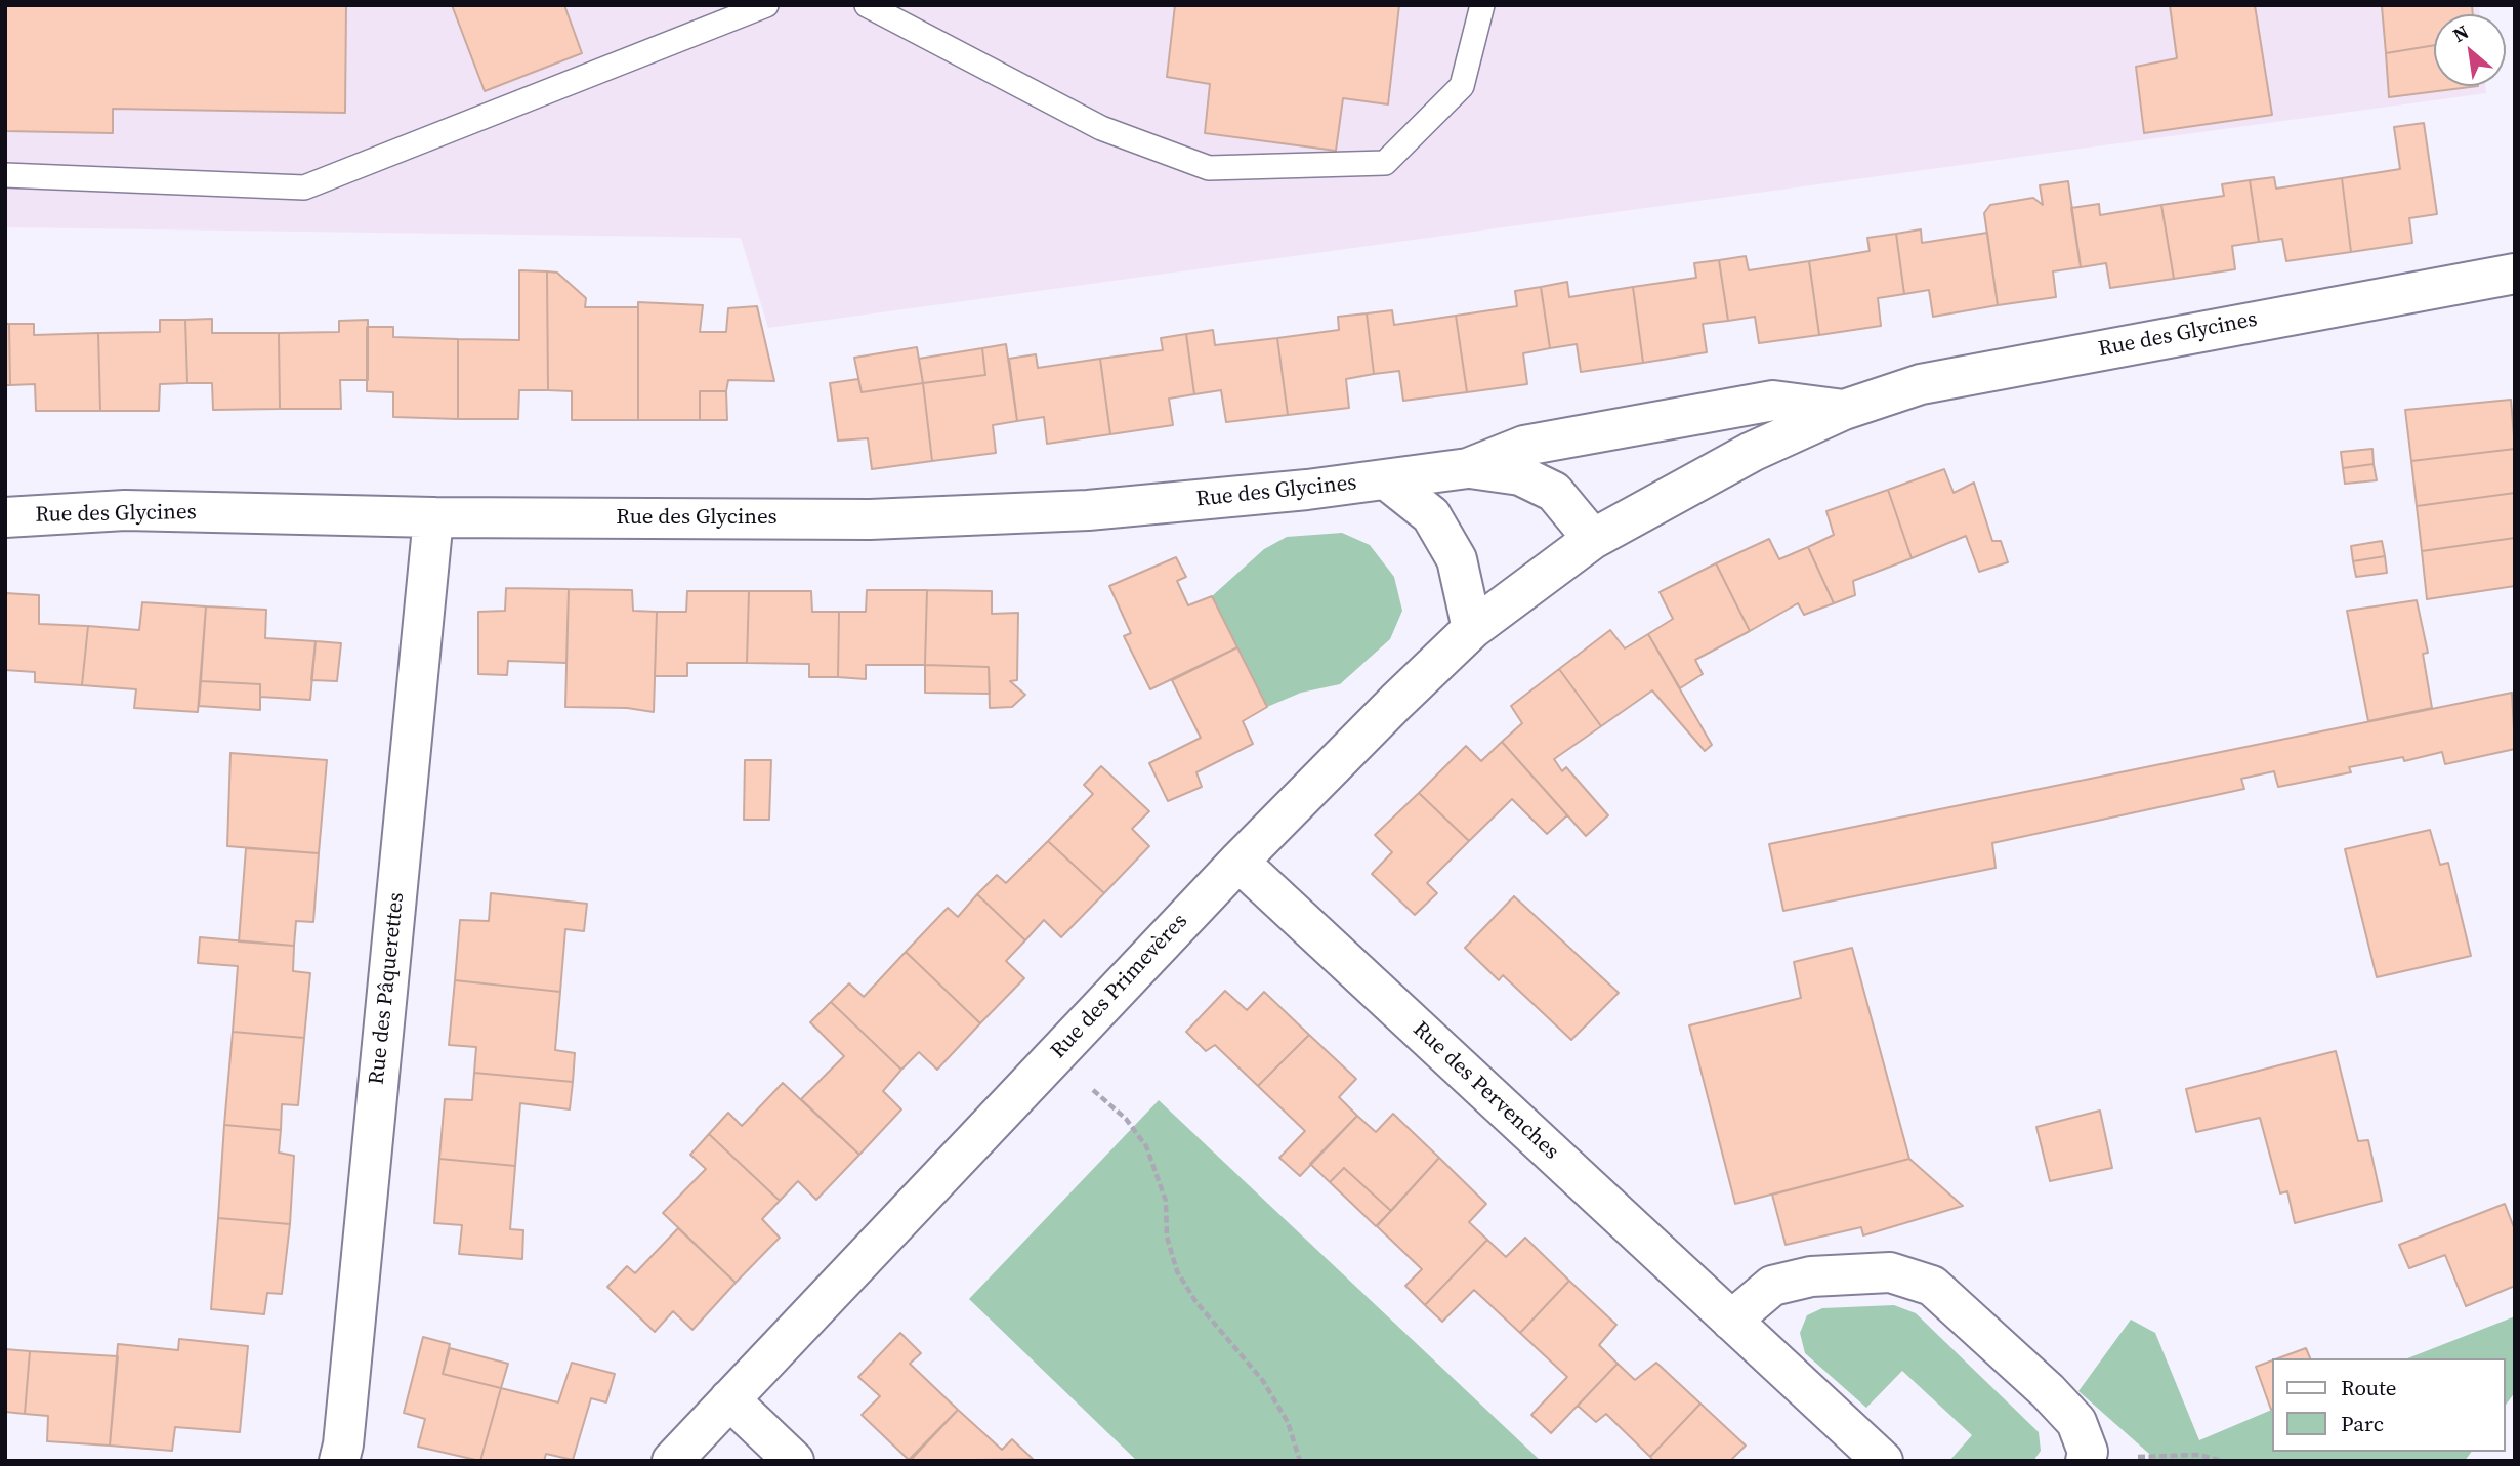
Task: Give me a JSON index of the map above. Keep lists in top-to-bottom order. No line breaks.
{"streets":{"street":["Rue des Glycines","Rue des Primevères","Rue des Pâquerettes","Rue des Pervenches"]},"crossings":[["Rue des Glycines","Rue des Primevères"],["Rue des Glycines","Rue des Pâquerettes"],["Rue des Primevères","Rue des Pervenches"]],"legend":["Route","Parc"],"north":"top left"}
